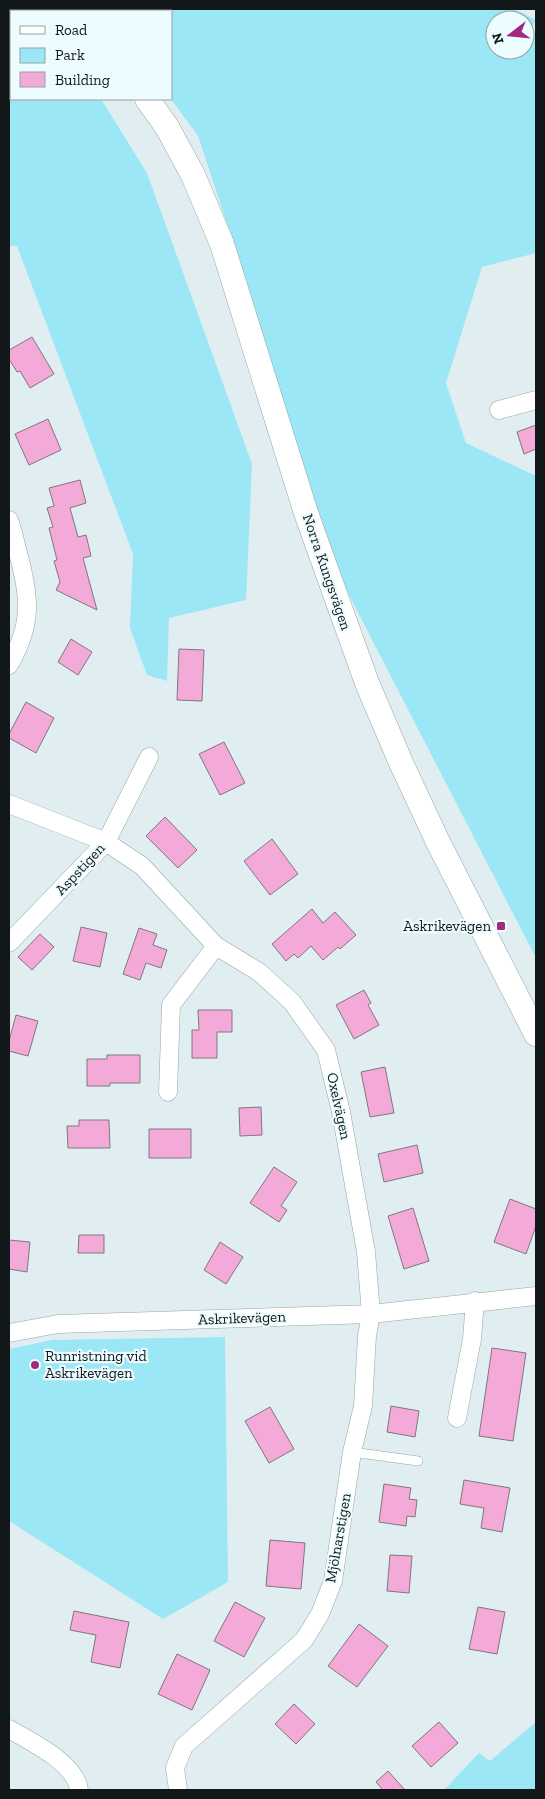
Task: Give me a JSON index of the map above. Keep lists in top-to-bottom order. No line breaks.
{"streets":{"main road":["Norra Kungsvägen"],"street":["Aspstigen","Oxelvägen","Askrikevägen","Mjölnarstigen"]},"crossings":[["Aspstigen","Oxelvägen"],["Oxelvägen","Askrikevägen"],["Oxelvägen","Mjölnarstigen"],["Askrikevägen","Mjölnarstigen"]],"places":{"transit":["Askrikevägen"],"other":["Runristning vid Askrikevägen"]},"legend":["Road","Park","Building"],"north":"left"}
